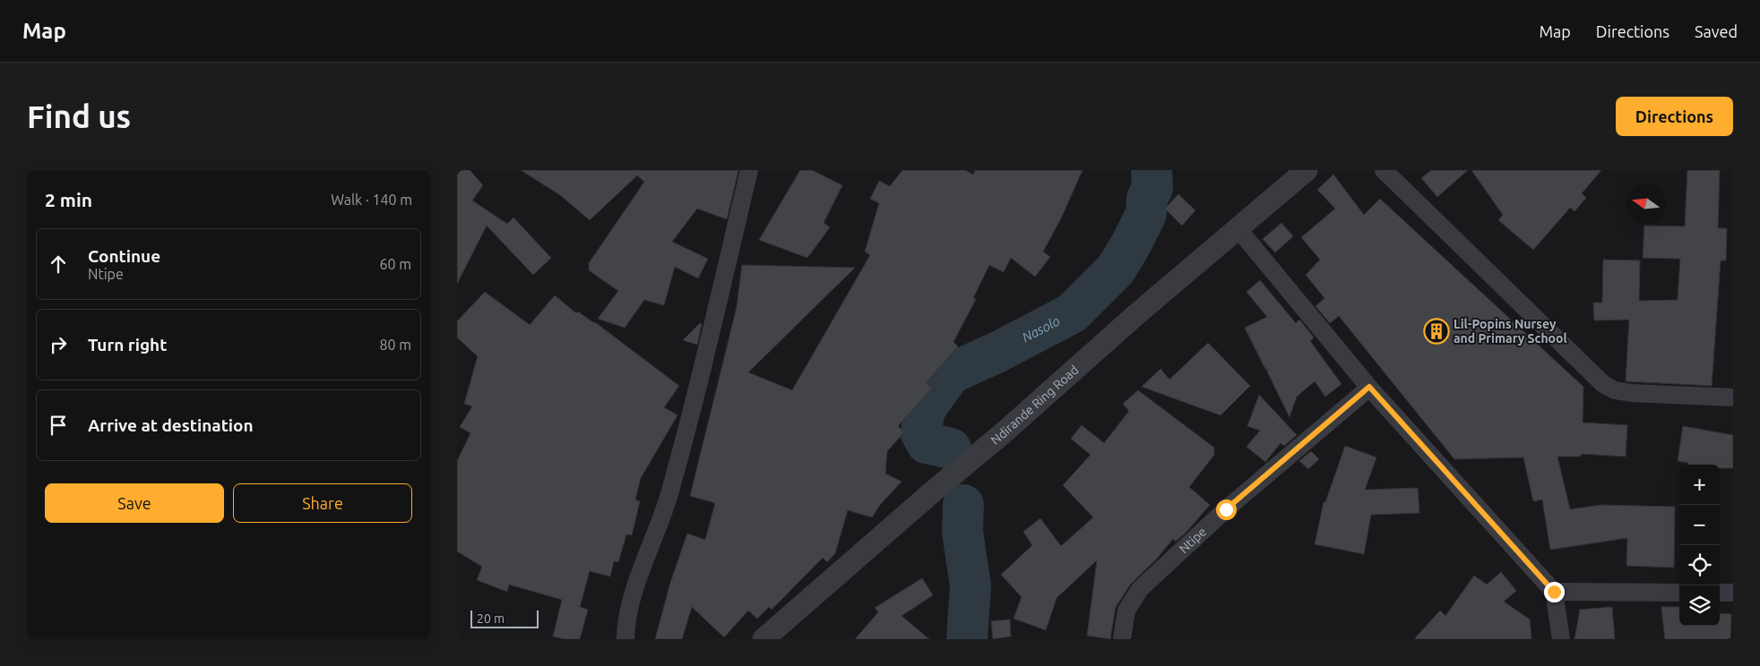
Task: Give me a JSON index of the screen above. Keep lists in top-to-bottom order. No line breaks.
{"streets":{"street":["Ndirande Ring Road","Ntipe"]},"water":["Nasolo"],"places":{"building":["Lil-Popins Nursey and Primary School"]},"scale_bar":"20 m","north":"left","page":{"header":"Map","nav":["Map","Directions","Saved"],"buttons":["Directions",["Save","Share"]],"title":"Find us","heading":["2 min","Walk · 140 m"],"list":[["Continue","Ntipe","60 m"],["Turn right","80 m"],"Arrive at destination"],"map_buttons":["+","−"],"scale":"20 m"}}
